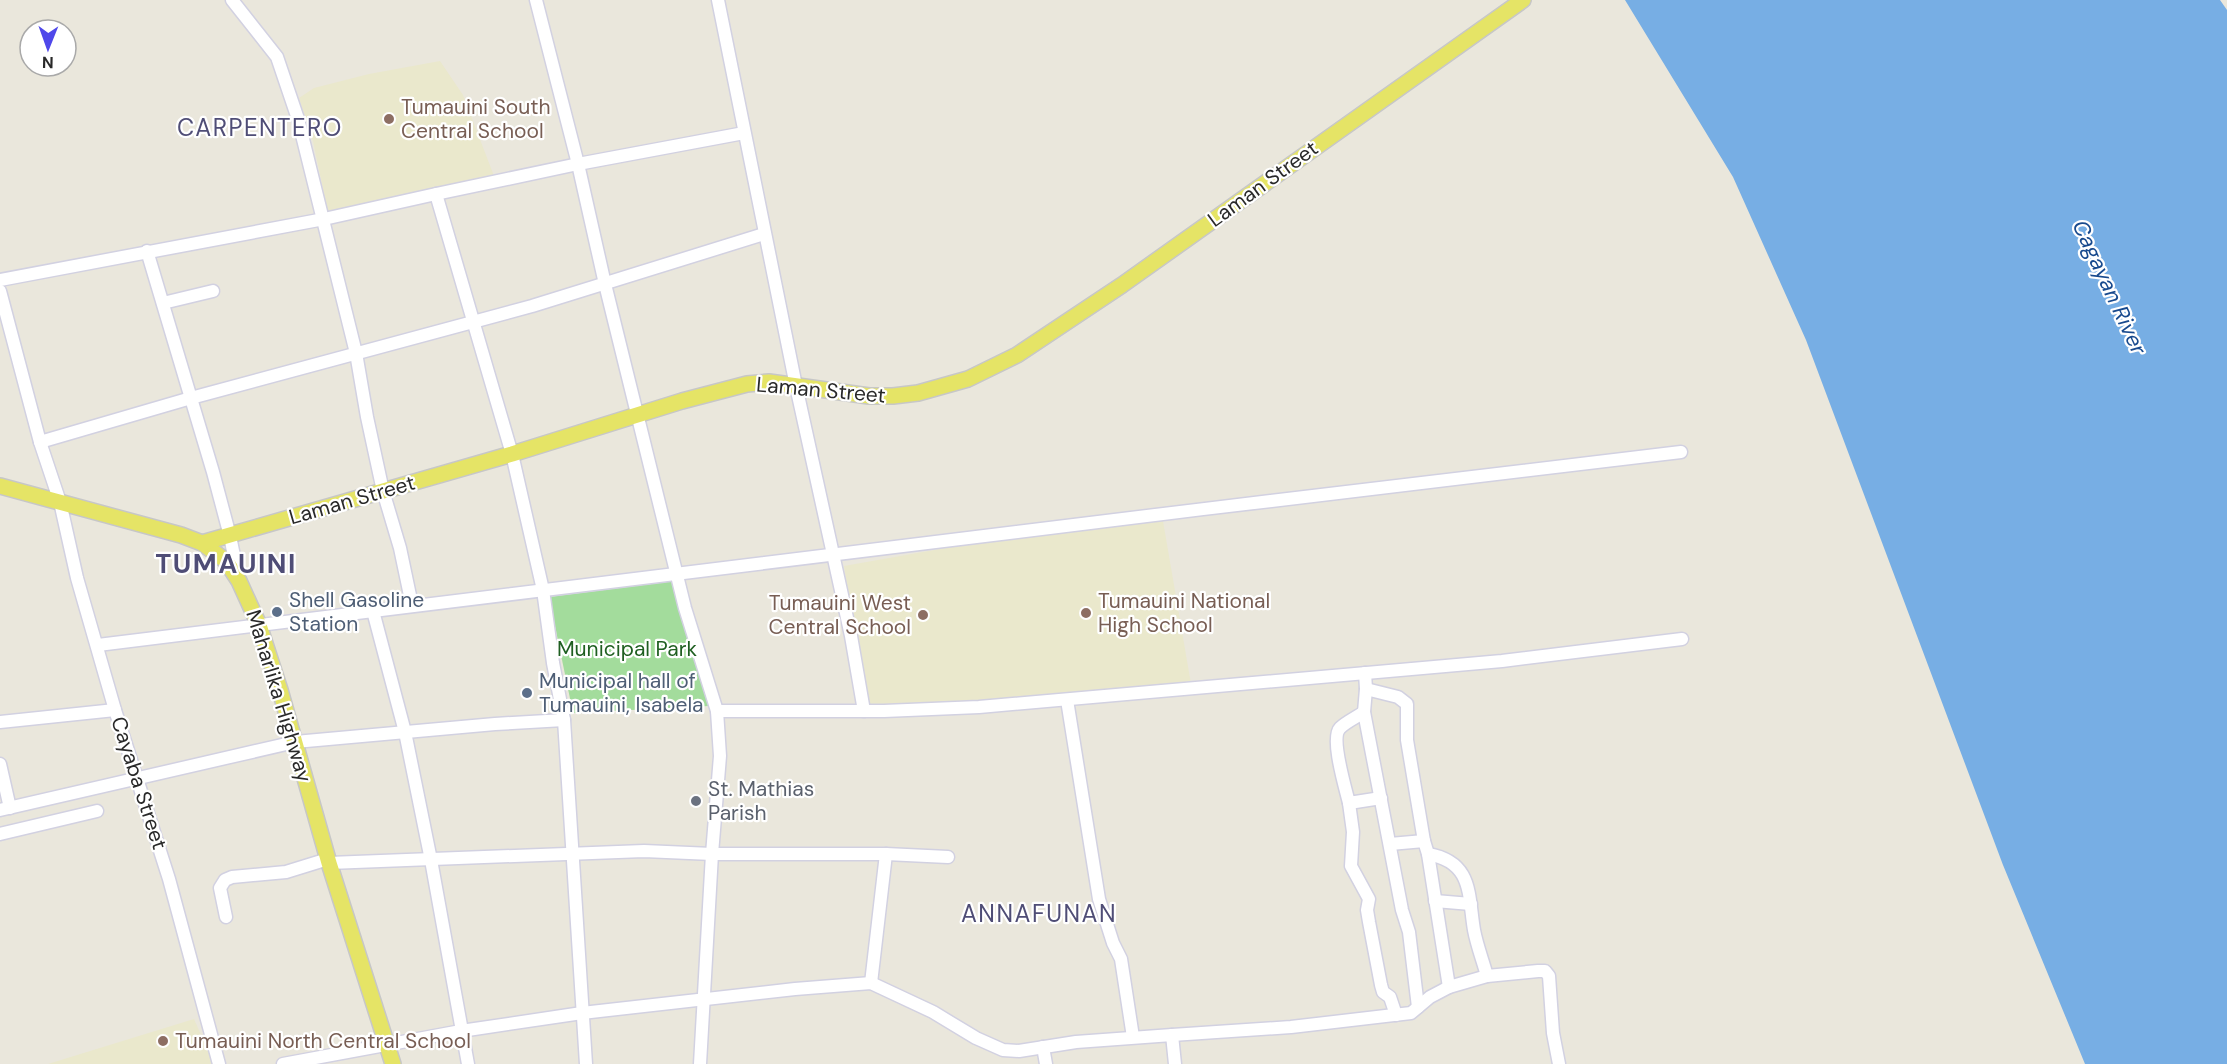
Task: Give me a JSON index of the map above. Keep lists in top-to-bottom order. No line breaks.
{"streets":{"main road":["Laman Street","Maharlika Highway"],"street":["Cayaba Street"]},"crossings":[["Laman Street","Maharlika Highway"],["Maharlika Highway","Cayaba Street"]],"districts":["CARPENTERO","TUMAUINI","ANNAFUNAN"],"water":["Cagayan River"],"parks":["Municipal Park"],"places":["Tumauini South Central School","Shell Gasoline Station","Tumauini National High School","Tumauini West Central School","Municipal hall of Tumauini, Isabela","St. Mathias Parish","Tumauini North Central School"],"north":"bottom"}
